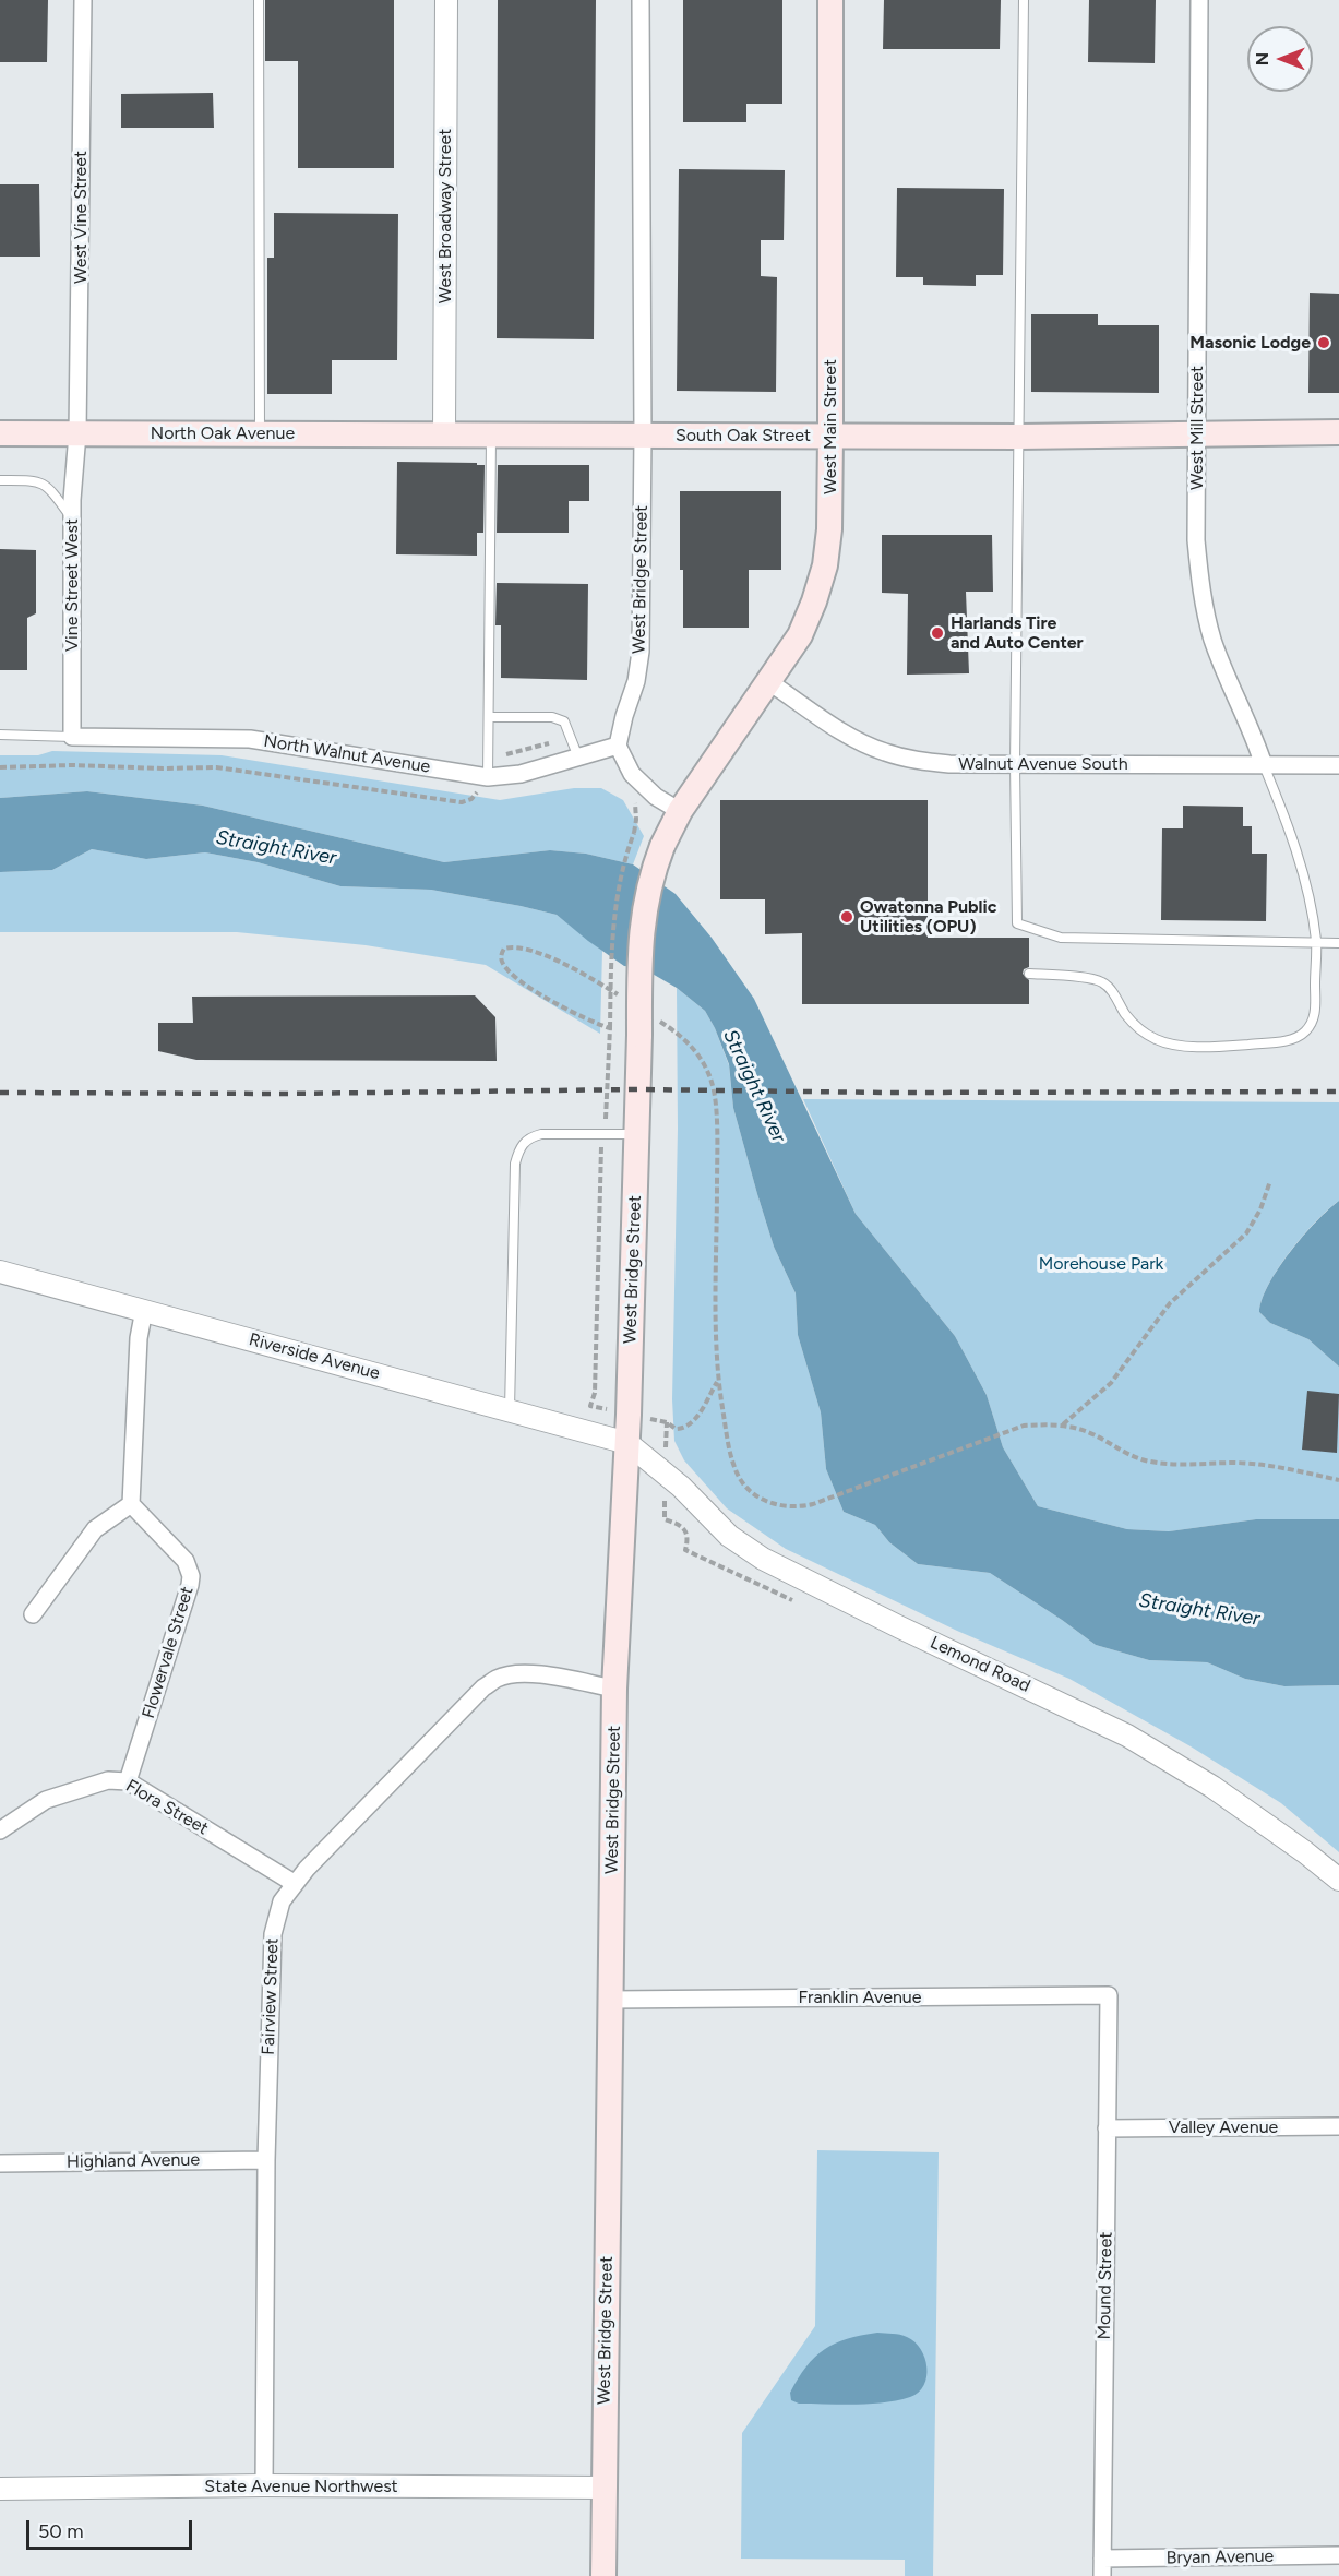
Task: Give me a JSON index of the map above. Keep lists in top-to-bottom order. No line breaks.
{"streets":{"main road":["West Main Street","North Oak Avenue","South Oak Street","West Bridge Street"],"street":["West Broadway Street","West Vine Street","West Mill Street","Vine Street West","North Walnut Avenue","Walnut Avenue South","Riverside Avenue","Flowervale Street","Lemond Road","Flora Street","Fairview Street","Franklin Avenue","Valley Avenue","Highland Avenue","Mound Street","State Avenue Northwest","Bryan Avenue"]},"crossings":[["West Broadway Street","North Oak Avenue"],["West Broadway Street","South Oak Street"],["West Vine Street","North Oak Avenue"],["West Vine Street","Vine Street West"],["West Main Street","South Oak Street"],["West Main Street","West Bridge Street"],["West Main Street","Walnut Avenue South"],["West Mill Street","South Oak Street"],["West Mill Street","Walnut Avenue South"],["North Oak Avenue","South Oak Street"],["North Oak Avenue","Vine Street West"],["South Oak Street","West Bridge Street"],["West Bridge Street","North Walnut Avenue"],["West Bridge Street","Riverside Avenue"],["West Bridge Street","Lemond Road"],["West Bridge Street","Fairview Street"],["West Bridge Street","Franklin Avenue"],["West Bridge Street","State Avenue Northwest"],["Vine Street West","North Walnut Avenue"],["Riverside Avenue","Lemond Road"],["Flowervale Street","Flora Street"],["Flora Street","Fairview Street"],["Fairview Street","Highland Avenue"],["Fairview Street","State Avenue Northwest"],["Franklin Avenue","Mound Street"],["Valley Avenue","Mound Street"],["Mound Street","Bryan Avenue"]],"water":["Straight River"],"parks":["Morehouse Park"],"places":["Masonic Lodge","Harlands Tire and Auto Center","Owatonna Public Utilities (OPU)"],"scale_bar":"50 m","north":"left"}
